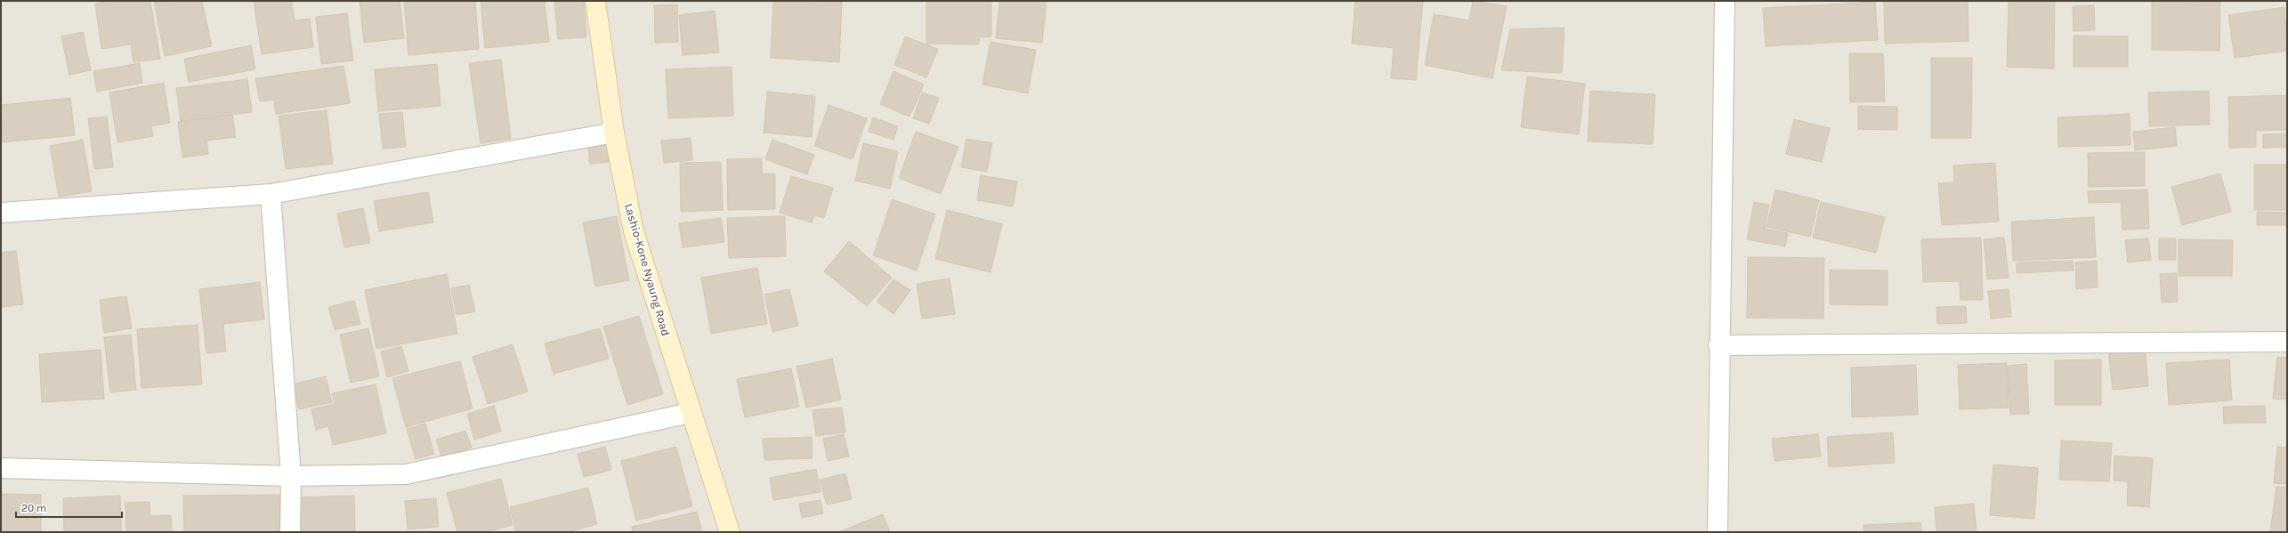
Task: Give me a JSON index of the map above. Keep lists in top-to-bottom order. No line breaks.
{"streets":{"main road":["Lashio-Kone Nyaung Road"]},"scale_bar":"20 m"}
